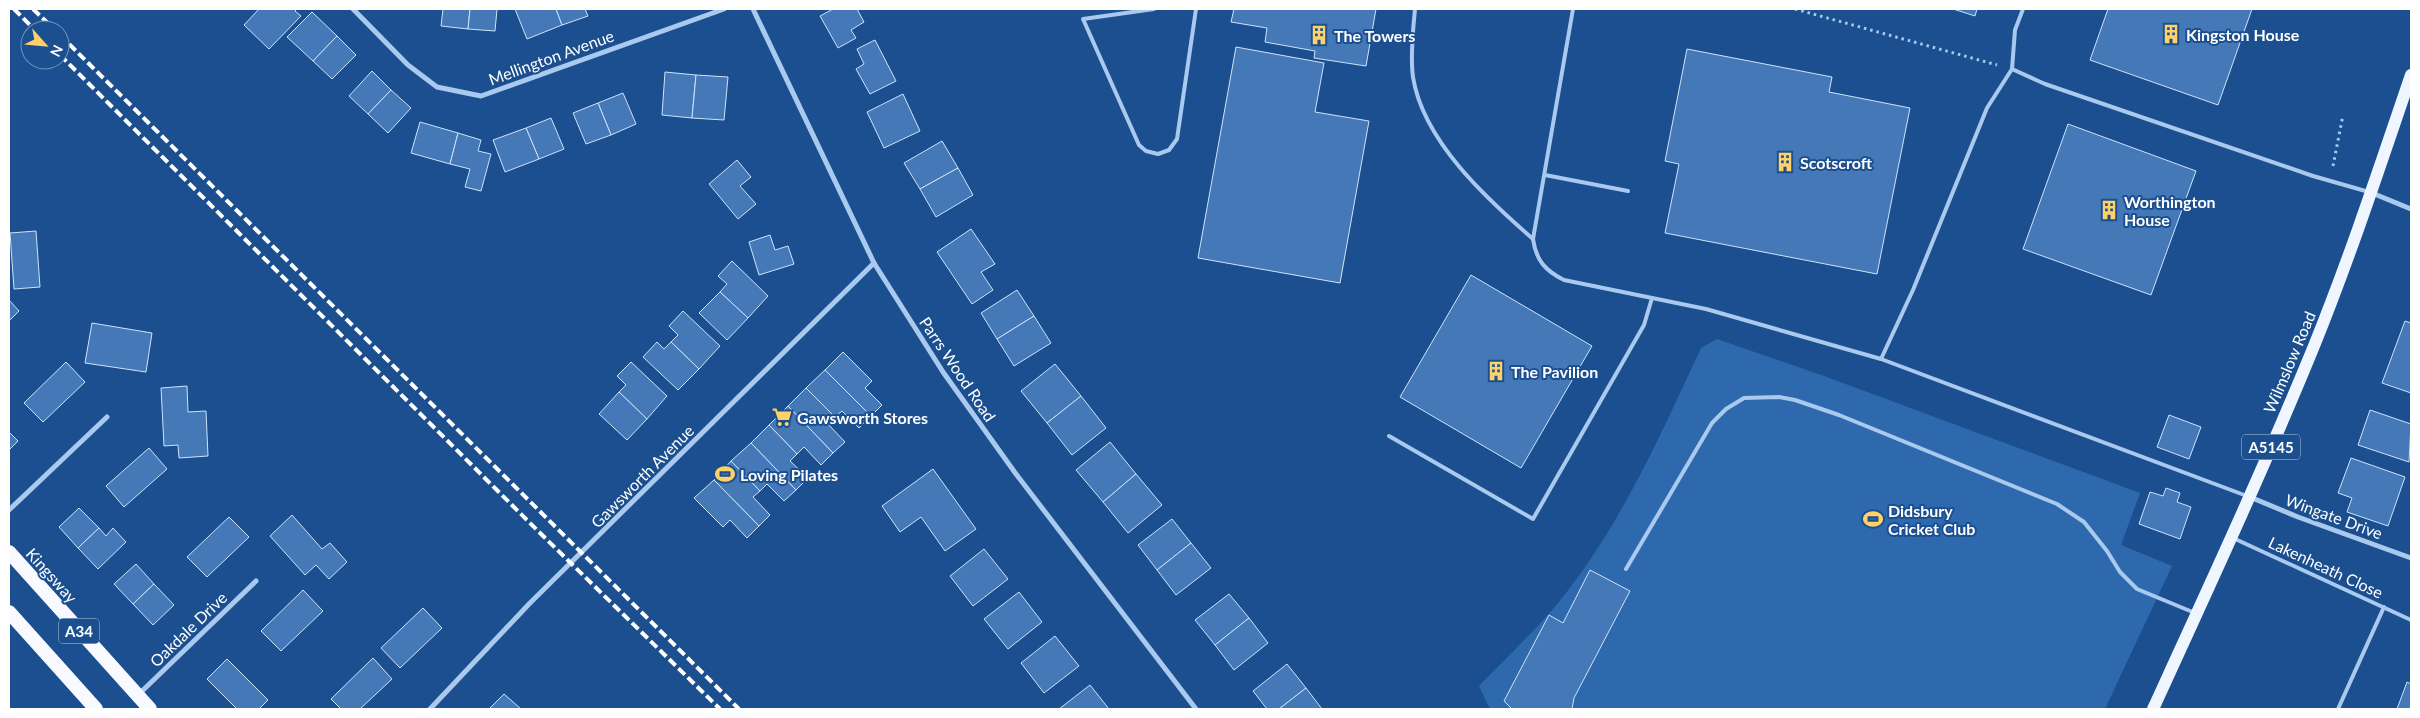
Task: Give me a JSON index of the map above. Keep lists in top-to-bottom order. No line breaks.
{"streets":{"highway":["Kingsway","A34"],"main road":["Wilmslow Road","A5145"],"street":["Mellington Avenue","Parrs Wood Road","Gawsworth Avenue","Wingate Drive","Oakdale Drive"],"lane":["Lakenheath Close"]},"crossings":[["Wilmslow Road","Wingate Drive"],["Wilmslow Road","Lakenheath Close"],["Parrs Wood Road","Gawsworth Avenue"],["Kingsway","Oakdale Drive"]],"places":{"building":["Kingston House","The Towers","Scotscroft","Worthington House","The Pavilion"],"supermarket":["Gawsworth Stores"],"sports":["Loving Pilates","Didsbury Cricket Club"]},"north":"bottom right"}
